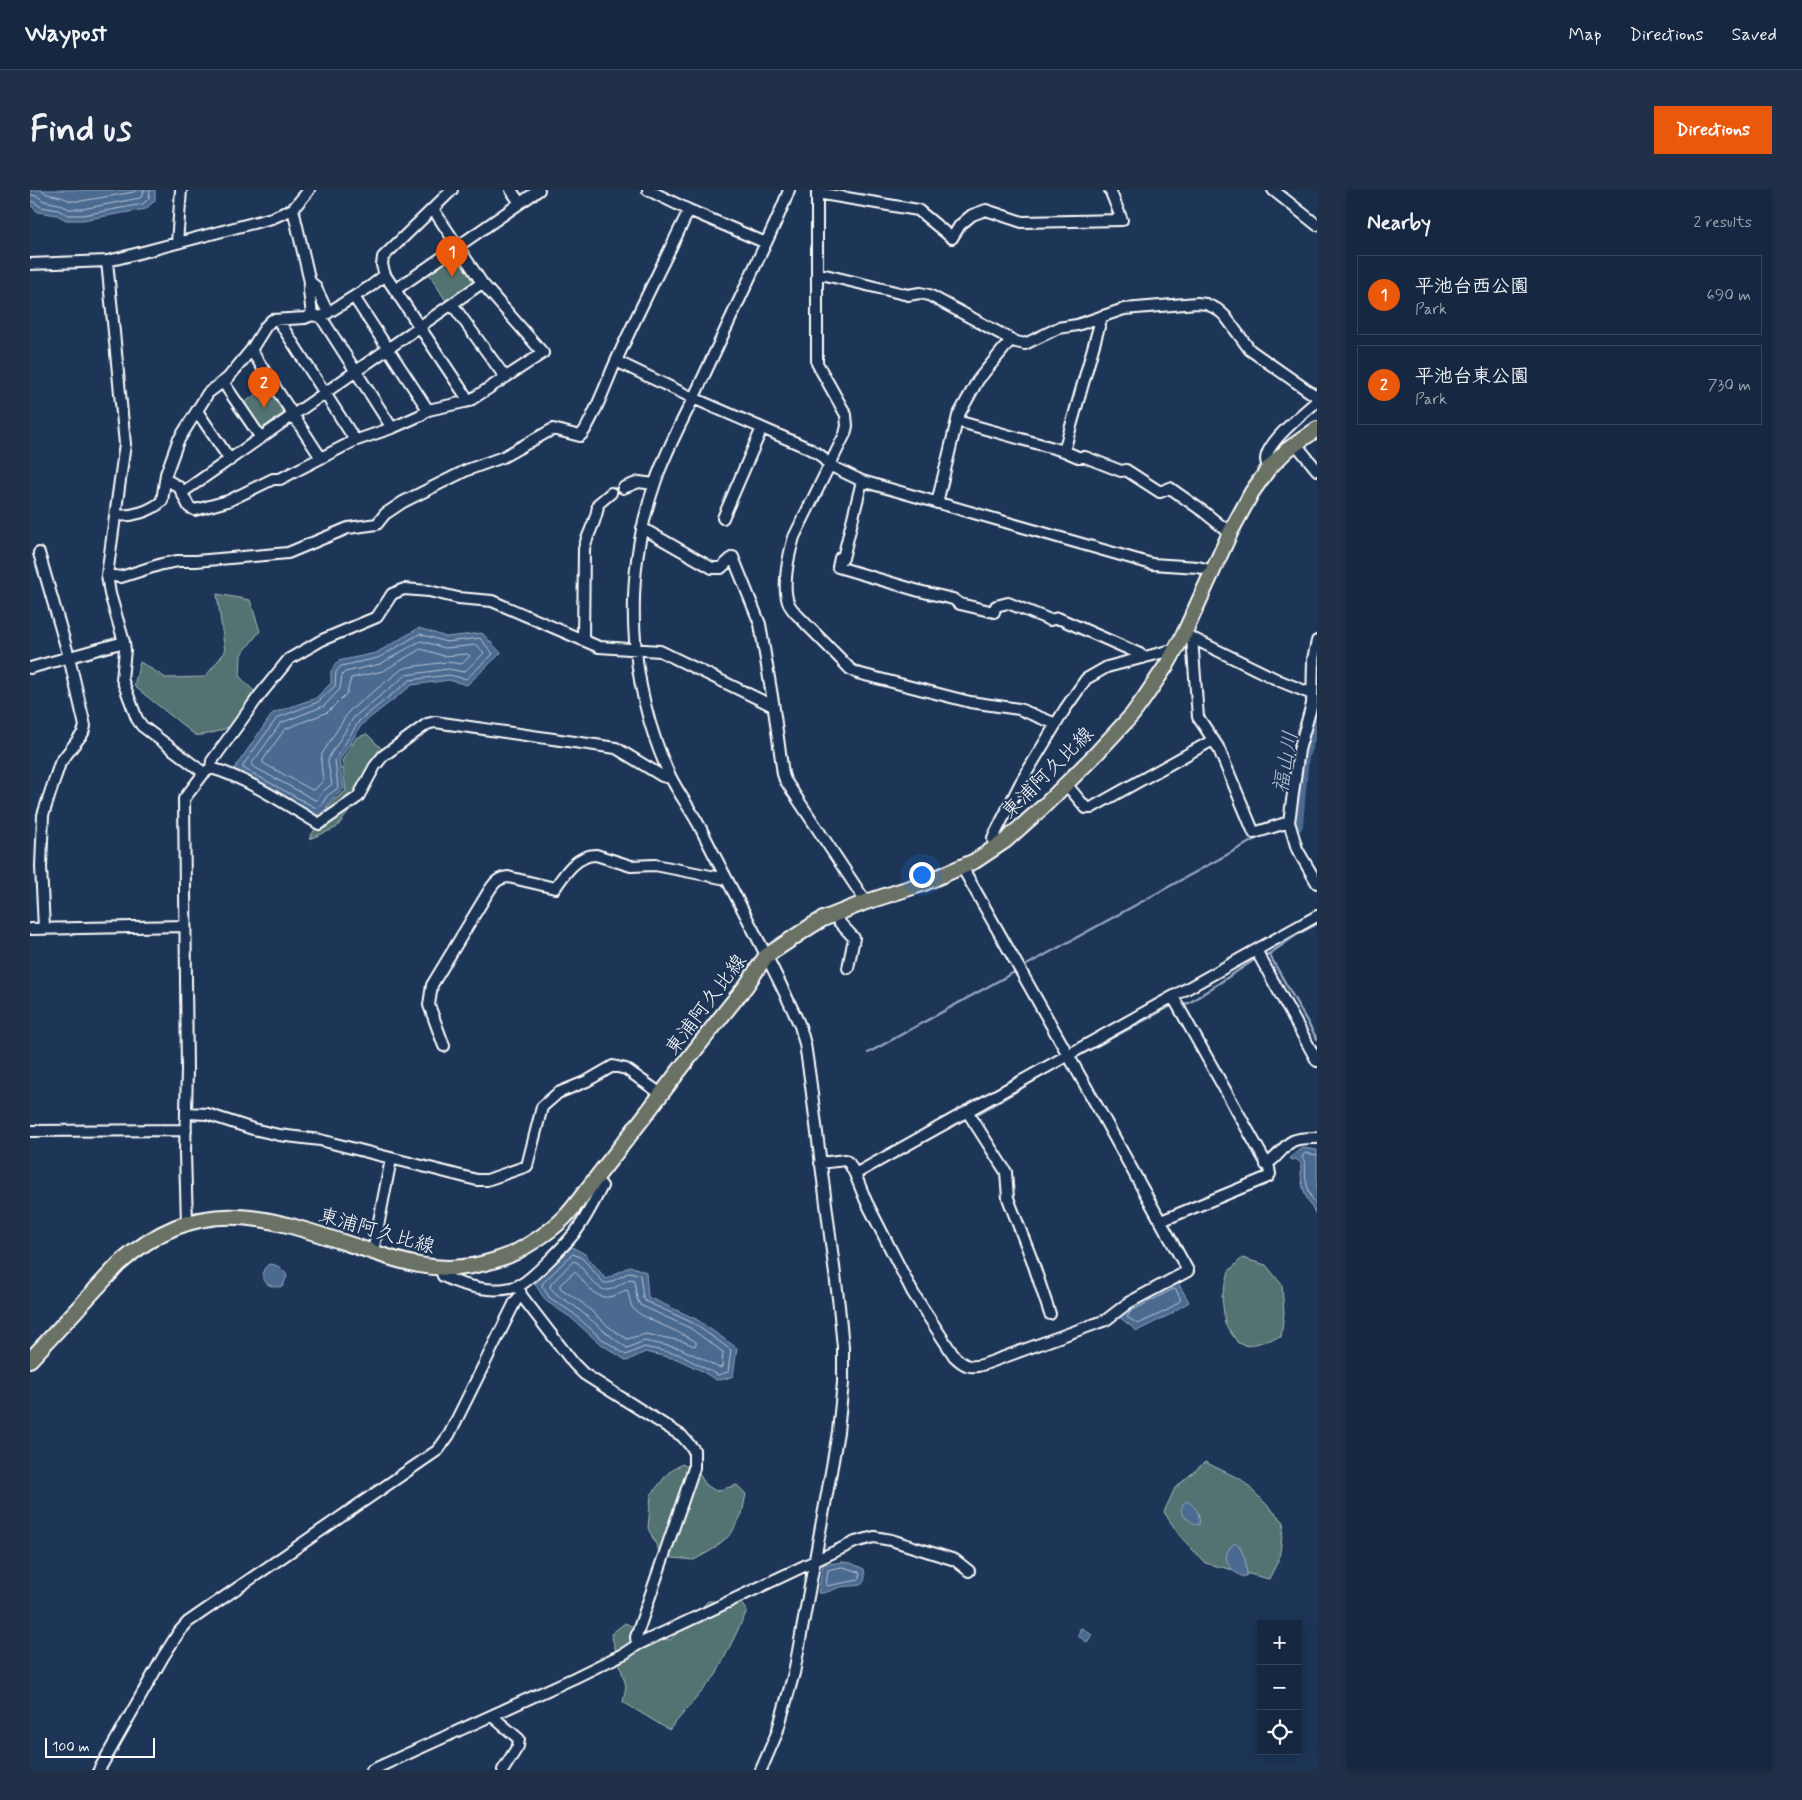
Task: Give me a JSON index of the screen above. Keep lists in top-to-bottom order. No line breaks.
{"streets":{"main road":["東浦阿久比線"]},"water":["福山川"],"scale_bar":"100 m","page":{"header":"Waypost","nav":["Map","Directions","Saved"],"buttons":"Directions","title":"Find us","heading":["Nearby","2 results"],"pins":["1","2"],"list":[{"mark":"1","name":"平池台西公園","note":"Park","value":"690 m"},{"mark":"2","name":"平池台東公園","note":"Park","value":"730 m"}],"map_buttons":["+","−"],"scale":"100 m"}}
